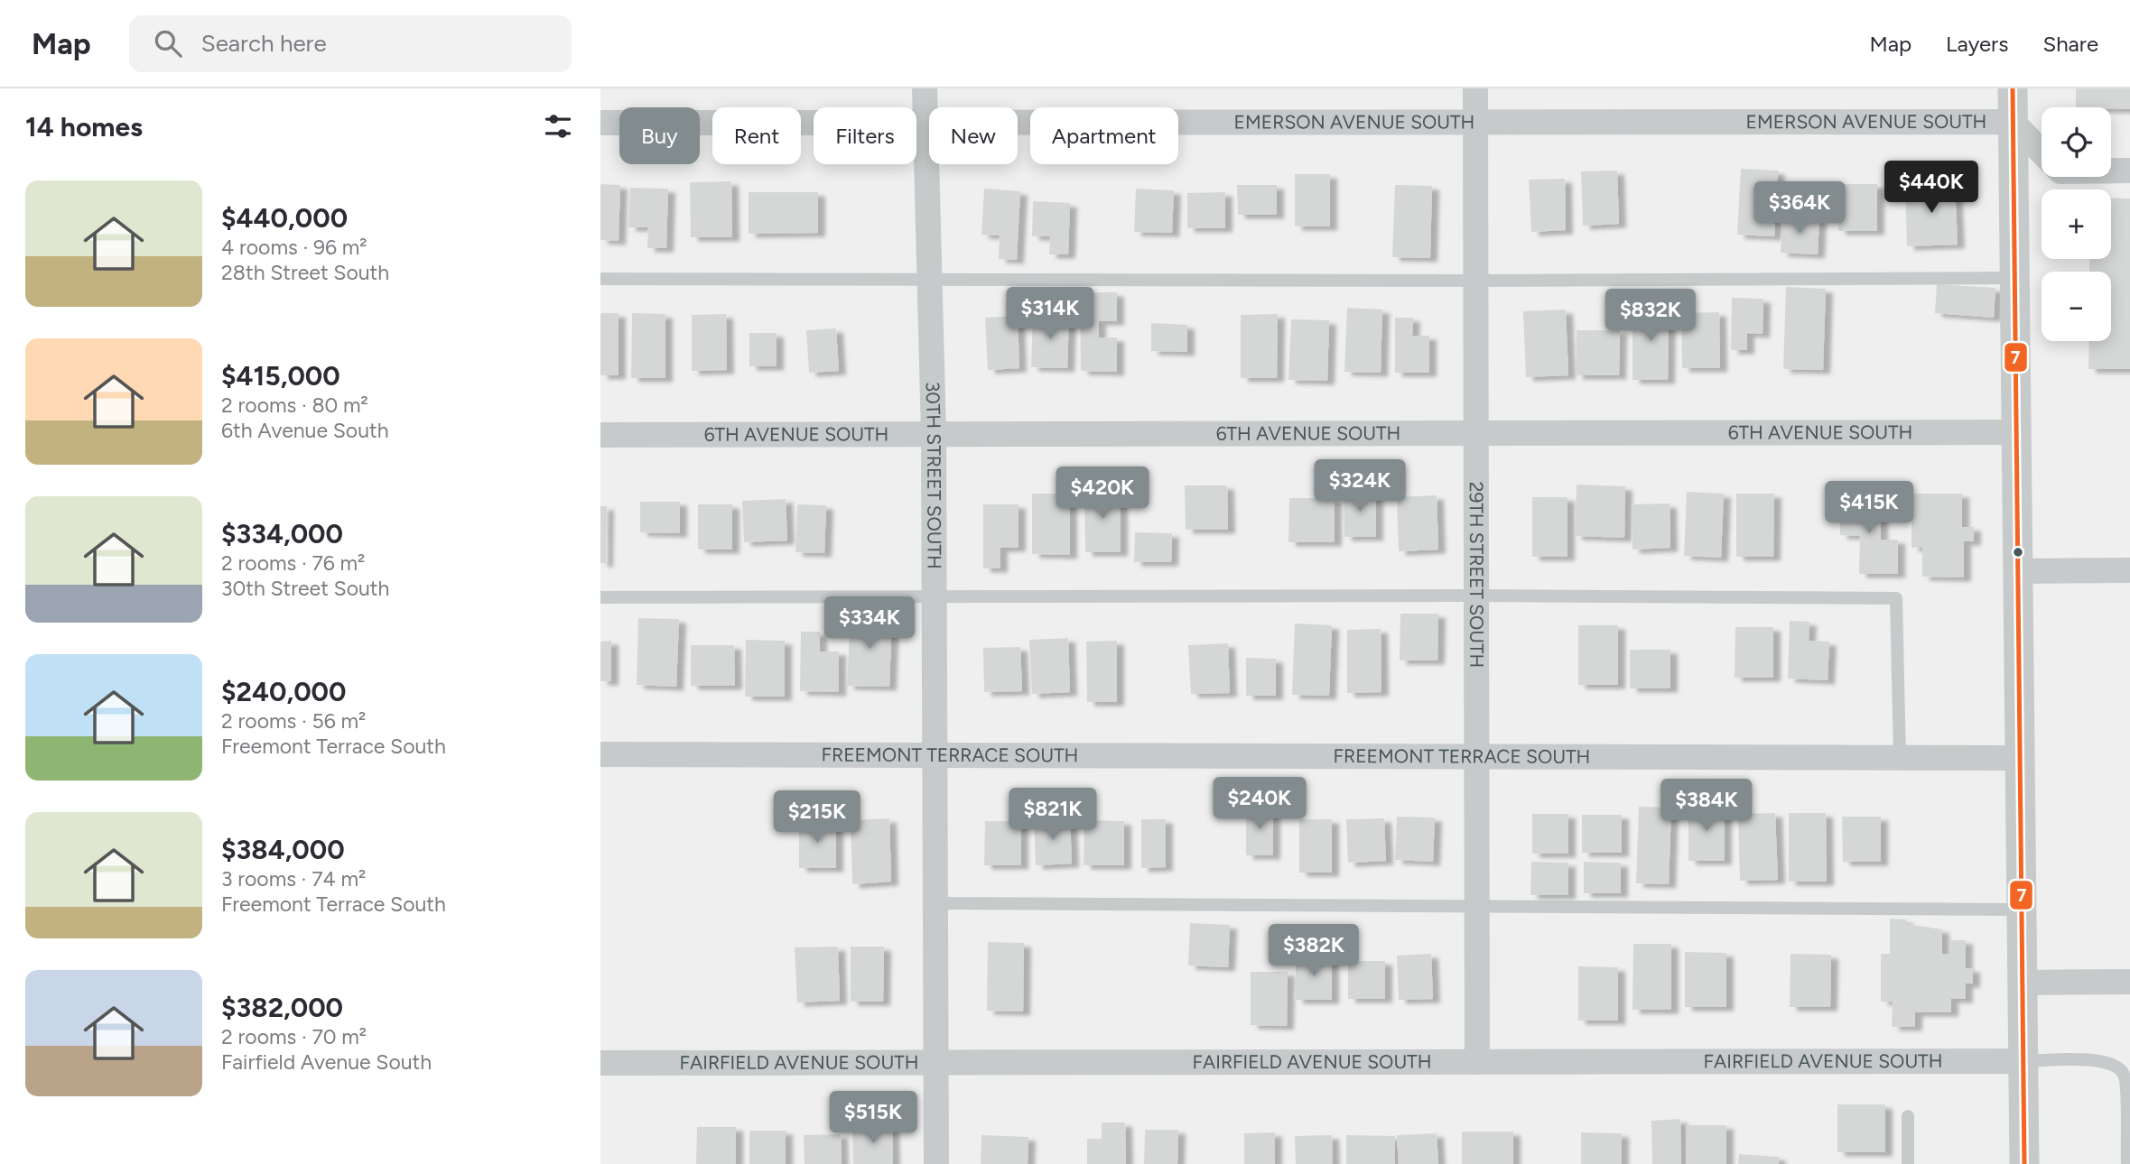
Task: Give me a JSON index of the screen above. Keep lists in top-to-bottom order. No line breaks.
{"streets":{"street":["EMERSON AVENUE SOUTH","6TH AVENUE SOUTH","30TH STREET SOUTH","29TH STREET SOUTH","FREEMONT TERRACE SOUTH","FAIRFIELD AVENUE SOUTH"]},"crossings":[["EMERSON AVENUE SOUTH","30TH STREET SOUTH"],["EMERSON AVENUE SOUTH","29TH STREET SOUTH"],["6TH AVENUE SOUTH","30TH STREET SOUTH"],["6TH AVENUE SOUTH","29TH STREET SOUTH"],["30TH STREET SOUTH","FREEMONT TERRACE SOUTH"],["30TH STREET SOUTH","FAIRFIELD AVENUE SOUTH"],["29TH STREET SOUTH","FREEMONT TERRACE SOUTH"],["29TH STREET SOUTH","FAIRFIELD AVENUE SOUTH"]],"lines":["transit line 7"],"page":{"header":"Map","search":"Search here","nav":["Map","Layers","Share"],"heading":"14 homes","map_buttons":["+","−"],"chip":["Buy","Rent","Filters","New","Apartment"],"price":["$440K","$364K","$314K","$832K","$324K","$420K","$415K","$334K","$240K","$384K","$821K","$215K","$382K","$515K"],"list":[{"name":"$440,000","note":"4 rooms · 96 m² · 28th Street South"},{"name":"$415,000","note":"2 rooms · 80 m² · 6th Avenue South"},{"name":"$334,000","note":"2 rooms · 76 m² · 30th Street South"},{"name":"$240,000","note":"2 rooms · 56 m² · Freemont Terrace South"},{"name":"$384,000","note":"3 rooms · 74 m² · Freemont Terrace South"},{"name":"$382,000","note":"2 rooms · 70 m² · Fairfield Avenue South"}]}}
